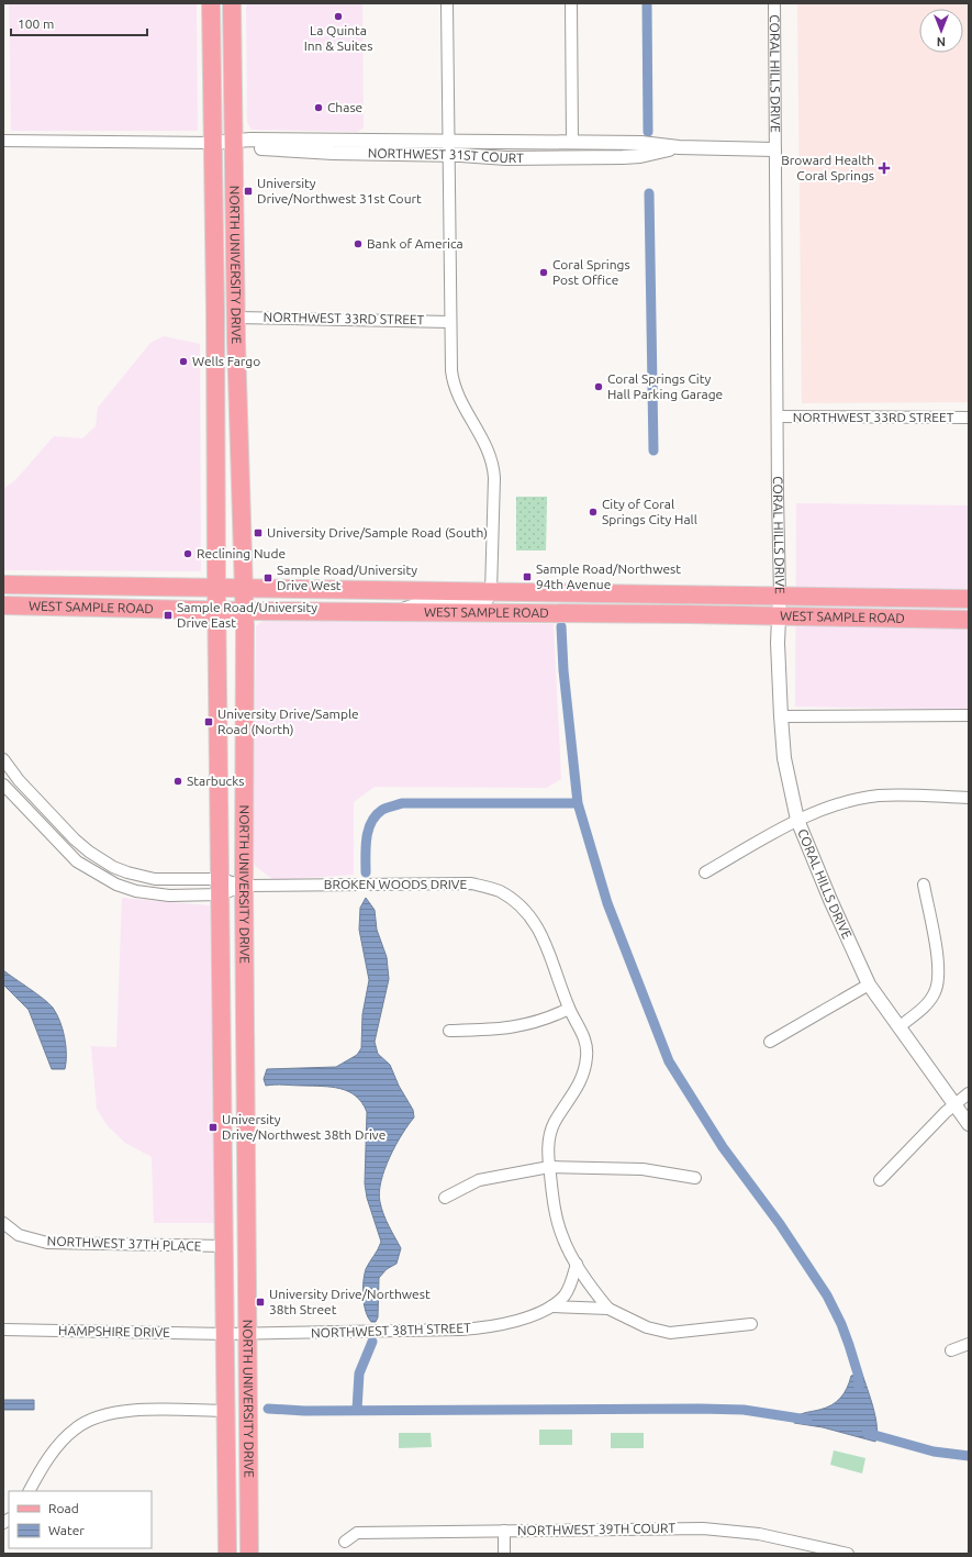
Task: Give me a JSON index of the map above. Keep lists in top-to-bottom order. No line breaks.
{"streets":{"main road":["NORTH UNIVERSITY DRIVE","WEST SAMPLE ROAD"],"street":["CORAL HILLS DRIVE","NORTHWEST 31ST COURT","NORTHWEST 33RD STREET","BROKEN WOODS DRIVE","NORTHWEST 37TH PLACE","NORTHWEST 38TH STREET","HAMPSHIRE DRIVE","NORTHWEST 39TH COURT"]},"crossings":[["CORAL HILLS DRIVE","NORTHWEST 31ST COURT"],["CORAL HILLS DRIVE","NORTHWEST 33RD STREET"],["CORAL HILLS DRIVE","WEST SAMPLE ROAD"],["NORTHWEST 31ST COURT","NORTH UNIVERSITY DRIVE"],["NORTH UNIVERSITY DRIVE","NORTHWEST 33RD STREET"],["NORTH UNIVERSITY DRIVE","WEST SAMPLE ROAD"],["NORTH UNIVERSITY DRIVE","BROKEN WOODS DRIVE"],["NORTH UNIVERSITY DRIVE","NORTHWEST 37TH PLACE"],["NORTH UNIVERSITY DRIVE","NORTHWEST 38TH STREET"],["NORTH UNIVERSITY DRIVE","HAMPSHIRE DRIVE"],["BROKEN WOODS DRIVE","NORTHWEST 38TH STREET"],["NORTHWEST 38TH STREET","HAMPSHIRE DRIVE"]],"places":{"other":["La Quinta Inn & Suites","Chase","Bank of America","Coral Springs Post Office","Wells Fargo","Coral Springs City Hall Parking Garage","City of Coral Springs City Hall","Reclining Nude","Starbucks"],"health":["Broward Health Coral Springs"],"transit":["University Drive/Northwest 31st Court","University Drive/Sample Road (South)","Sample Road/Northwest 94th Avenue","Sample Road/University Drive West","Sample Road/University Drive East","University Drive/Sample Road (North)","University Drive/Northwest 38th Drive","University Drive/Northwest 38th Street"]},"legend":["Road","Water"],"scale_bar":"100 m","north":"bottom"}
